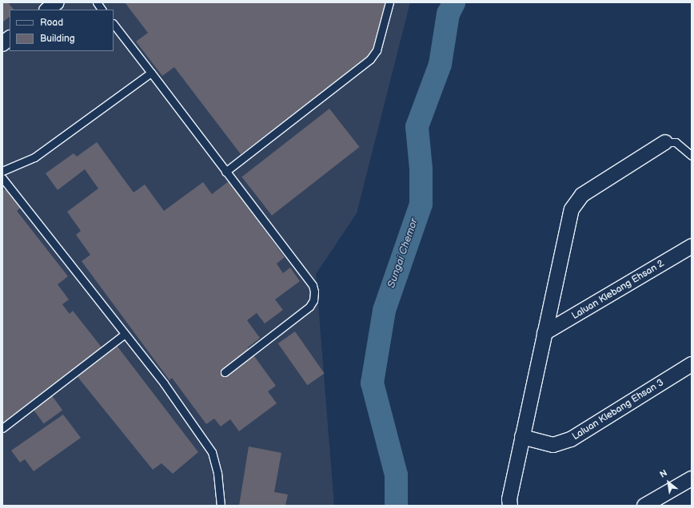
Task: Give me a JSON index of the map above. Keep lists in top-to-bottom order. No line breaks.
{"streets":{"street":["Laluan Klebang Ehsan 2","Laluan Klebang Ehsan 3"]},"water":["Sungai Chemor"],"legend":["Road","Building"],"north":"top left"}
